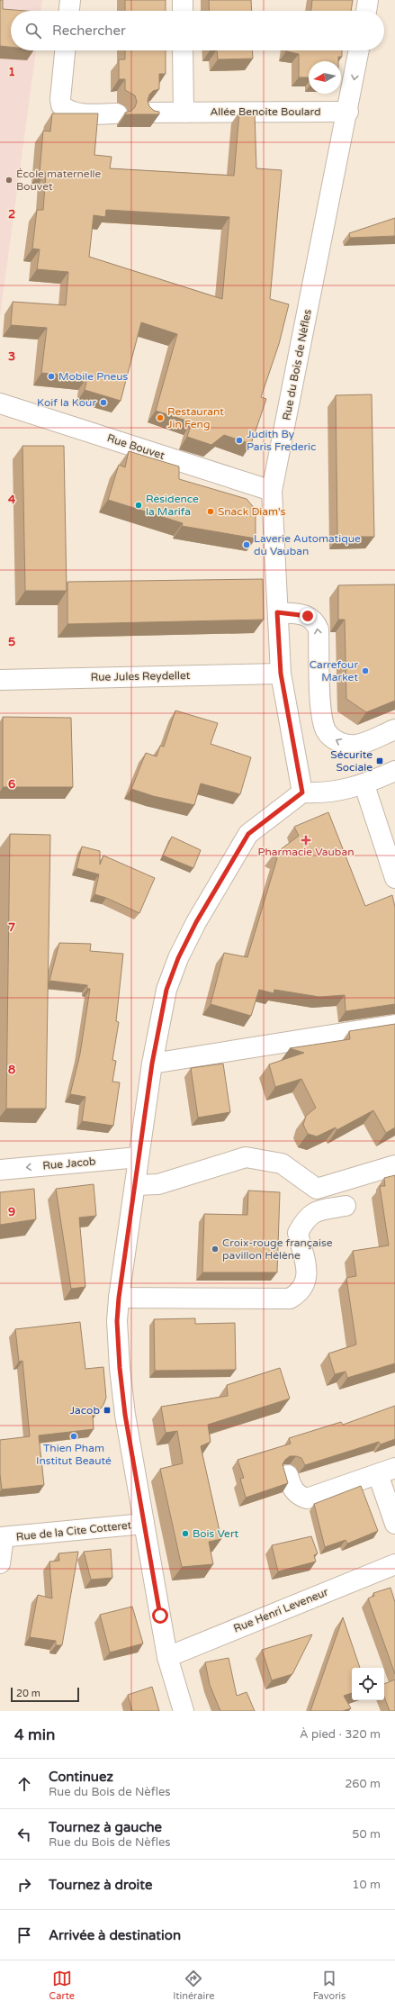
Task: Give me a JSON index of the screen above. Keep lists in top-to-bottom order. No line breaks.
{"streets":{"street":["Allée Benoite Boulard","Rue du Bois de Nèfles","Rue Bouvet","Rue Jules Reydellet","Rue Jacob","Rue de la Cite Cotteret","Rue Henri Leveneur"]},"crossings":[["Allée Benoite Boulard","Rue du Bois de Nèfles"],["Rue du Bois de Nèfles","Rue Bouvet"],["Rue du Bois de Nèfles","Rue Jules Reydellet"]],"one_way":["Rue Jacob"],"places":{"other":["École maternelle Bouvet","Mobile Pneus","Koif la Kour","Restaurant Jin Feng","Judith By Paris Frederic","Résidence la Marifa","Snack Diam's","Laverie Automatique du Vauban","Carrefour Market","Croix-rouge française pavillon Hélène","Thien Pham Institut Beauté","Bois Vert"],"transit":["Sécurite Sociale","Jacob"],"health":["Pharmacie Vauban"]},"scale_bar":"20 m","north":"left","page":{"search":"Rechercher","scale":"20 m","heading":["4 min","À pied · 320 m"],"list":[["Continuez","Rue du Bois de Nèfles","260 m"],["Tournez à gauche","Rue du Bois de Nèfles","50 m"],["Tournez à droite","10 m"],"Arrivée à destination"],"nav":["Carte","Itinéraire","Favoris"]},"grid":{"rows":["1","2","3","4","5","6","7","8","9"]}}
